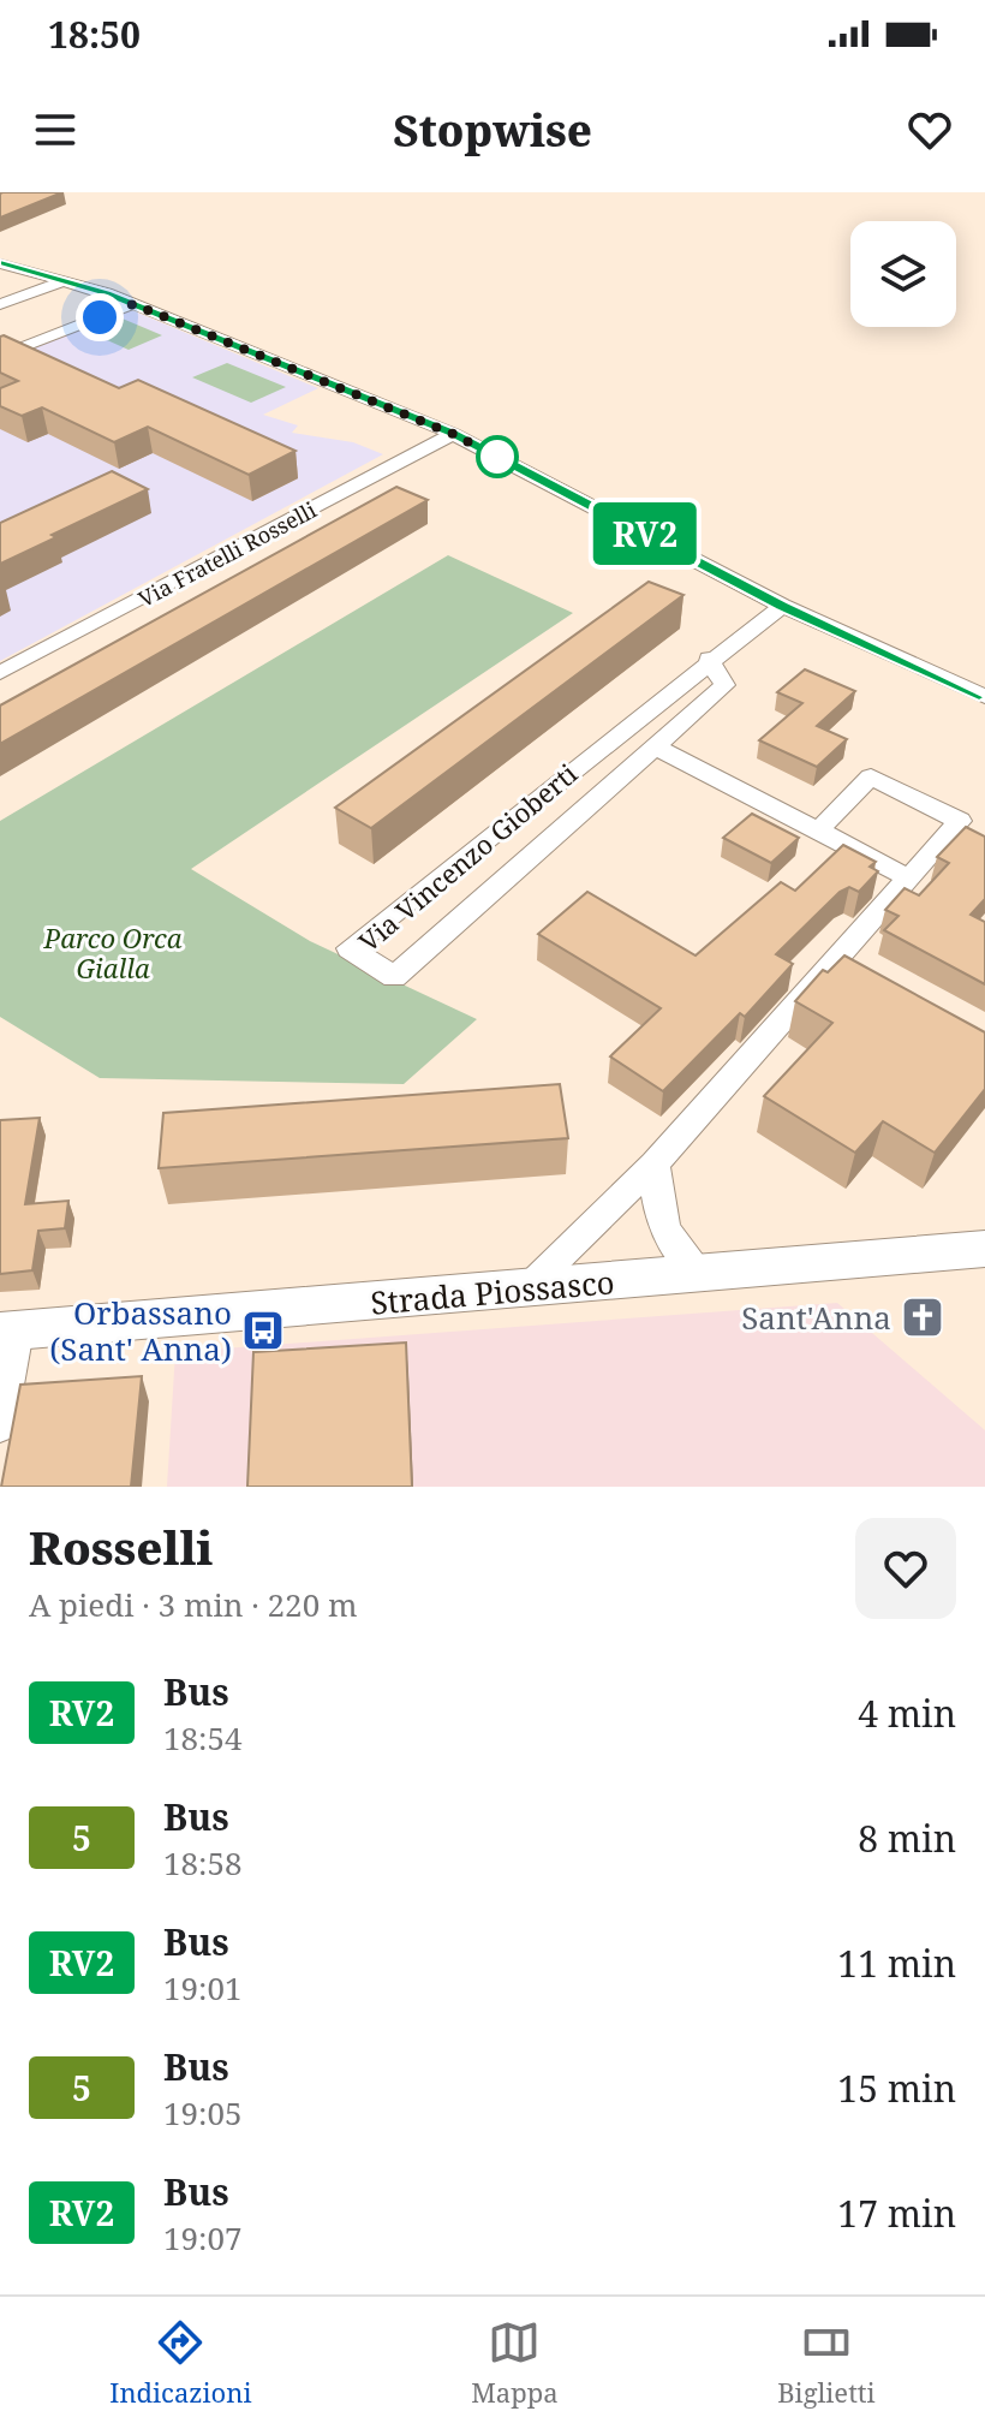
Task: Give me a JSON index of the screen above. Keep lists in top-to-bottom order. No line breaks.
{"streets":{"street":["Via Fratelli Rosselli","Via Vincenzo Gioberti","Strada Piossasco"]},"parks":["Parco Orca Gialla"],"places":{"church":["Sant'Anna"],"bus stop":["Orbassano (Sant' Anna)"]},"lines":["bus line RV2"],"page":{"status":"18:50","header":"Stopwise","on_map":"RV2","heading":["Rosselli","A piedi · 3 min · 220 m"],"list":[{"mark":"RV2","name":"Bus","note":"18:54","value":"4 min"},{"mark":"5","name":"Bus","note":"18:58","value":"8 min"},{"mark":"RV2","name":"Bus","note":"19:01","value":"11 min"},{"mark":"5","name":"Bus","note":"19:05","value":"15 min"},{"mark":"RV2","name":"Bus","note":"19:07","value":"17 min"}],"tabs":["Indicazioni","Mappa","Biglietti"]}}
